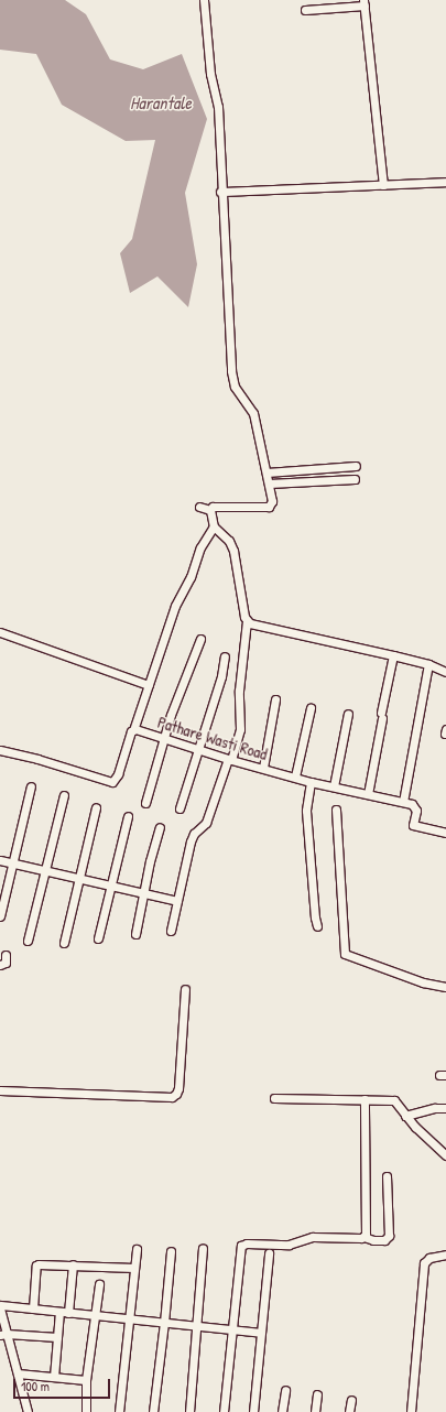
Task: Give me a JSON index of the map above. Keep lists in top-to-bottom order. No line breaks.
{"streets":{"street":["Pathare Wasti Road"]},"water":["Harantale"],"scale_bar":"100 m"}
